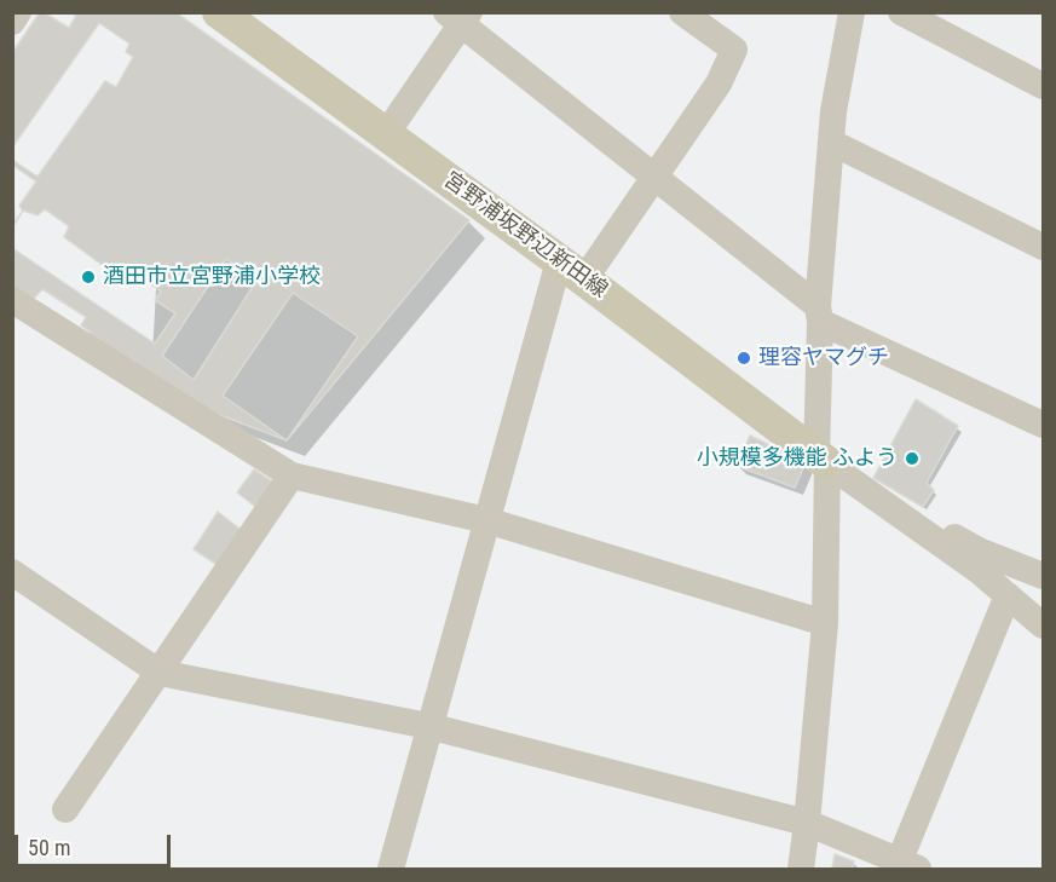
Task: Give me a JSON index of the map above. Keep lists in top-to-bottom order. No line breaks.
{"streets":{"main road":["宮野浦坂野辺新田線"]},"places":["酒田市立宮野浦小学校","理容ヤマグチ","小規模多機能 ふよう"],"scale_bar":"50 m"}
